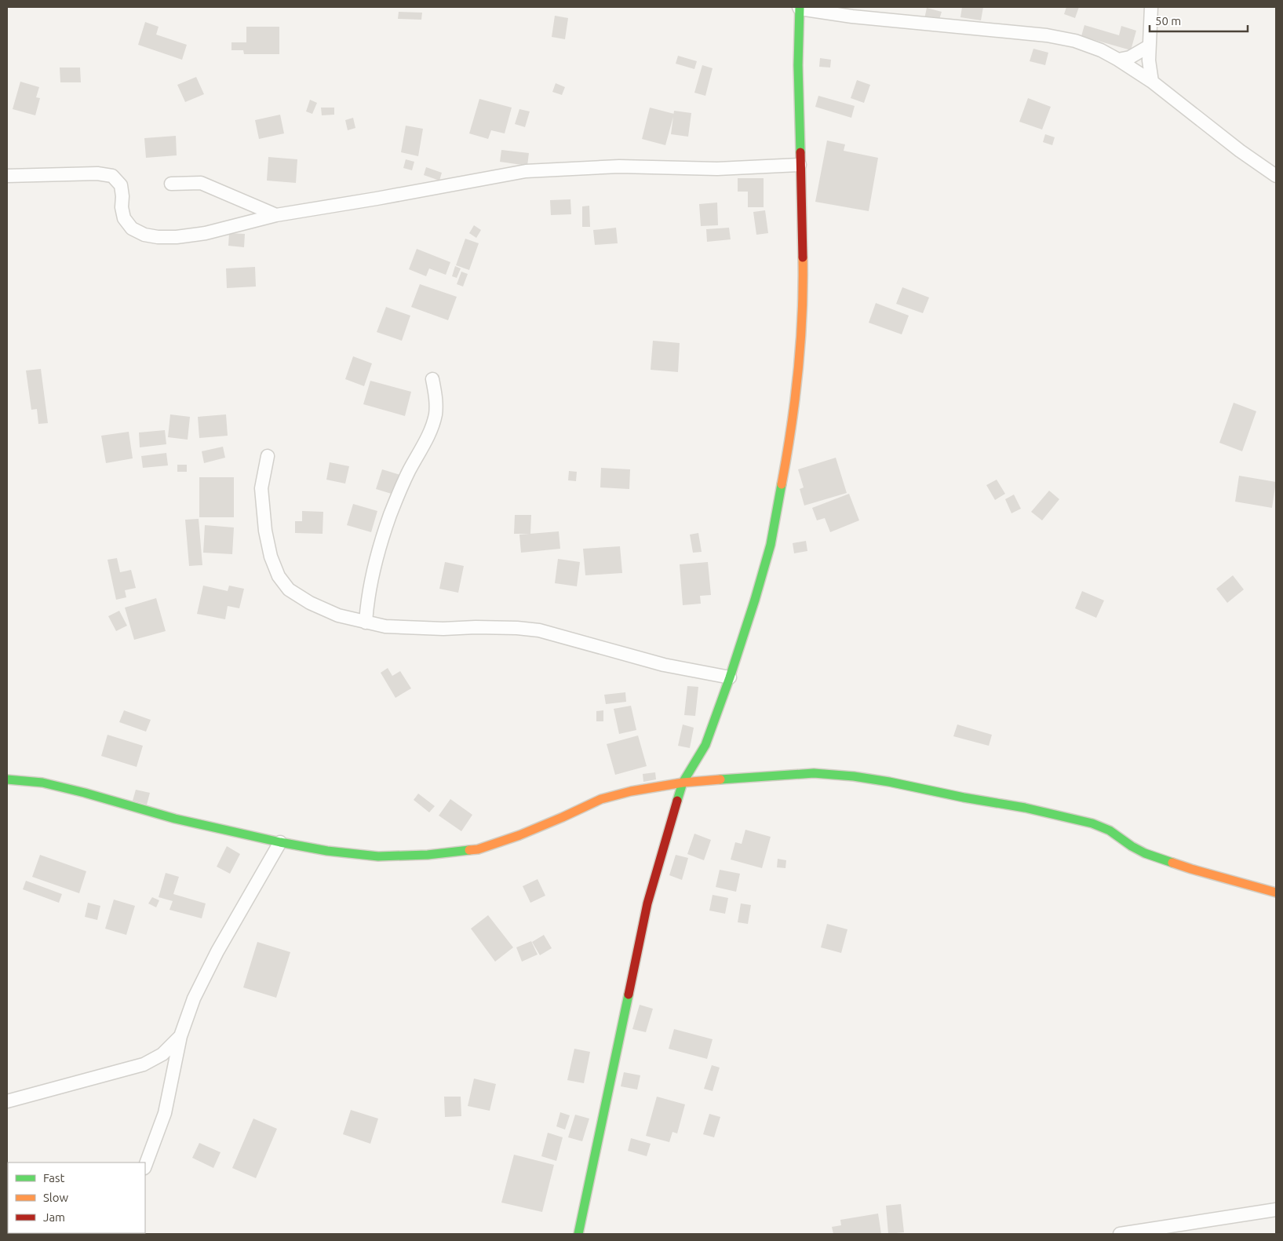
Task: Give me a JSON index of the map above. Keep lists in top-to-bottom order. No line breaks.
{"legend":["Fast","Slow","Jam"],"scale_bar":"50 m"}
